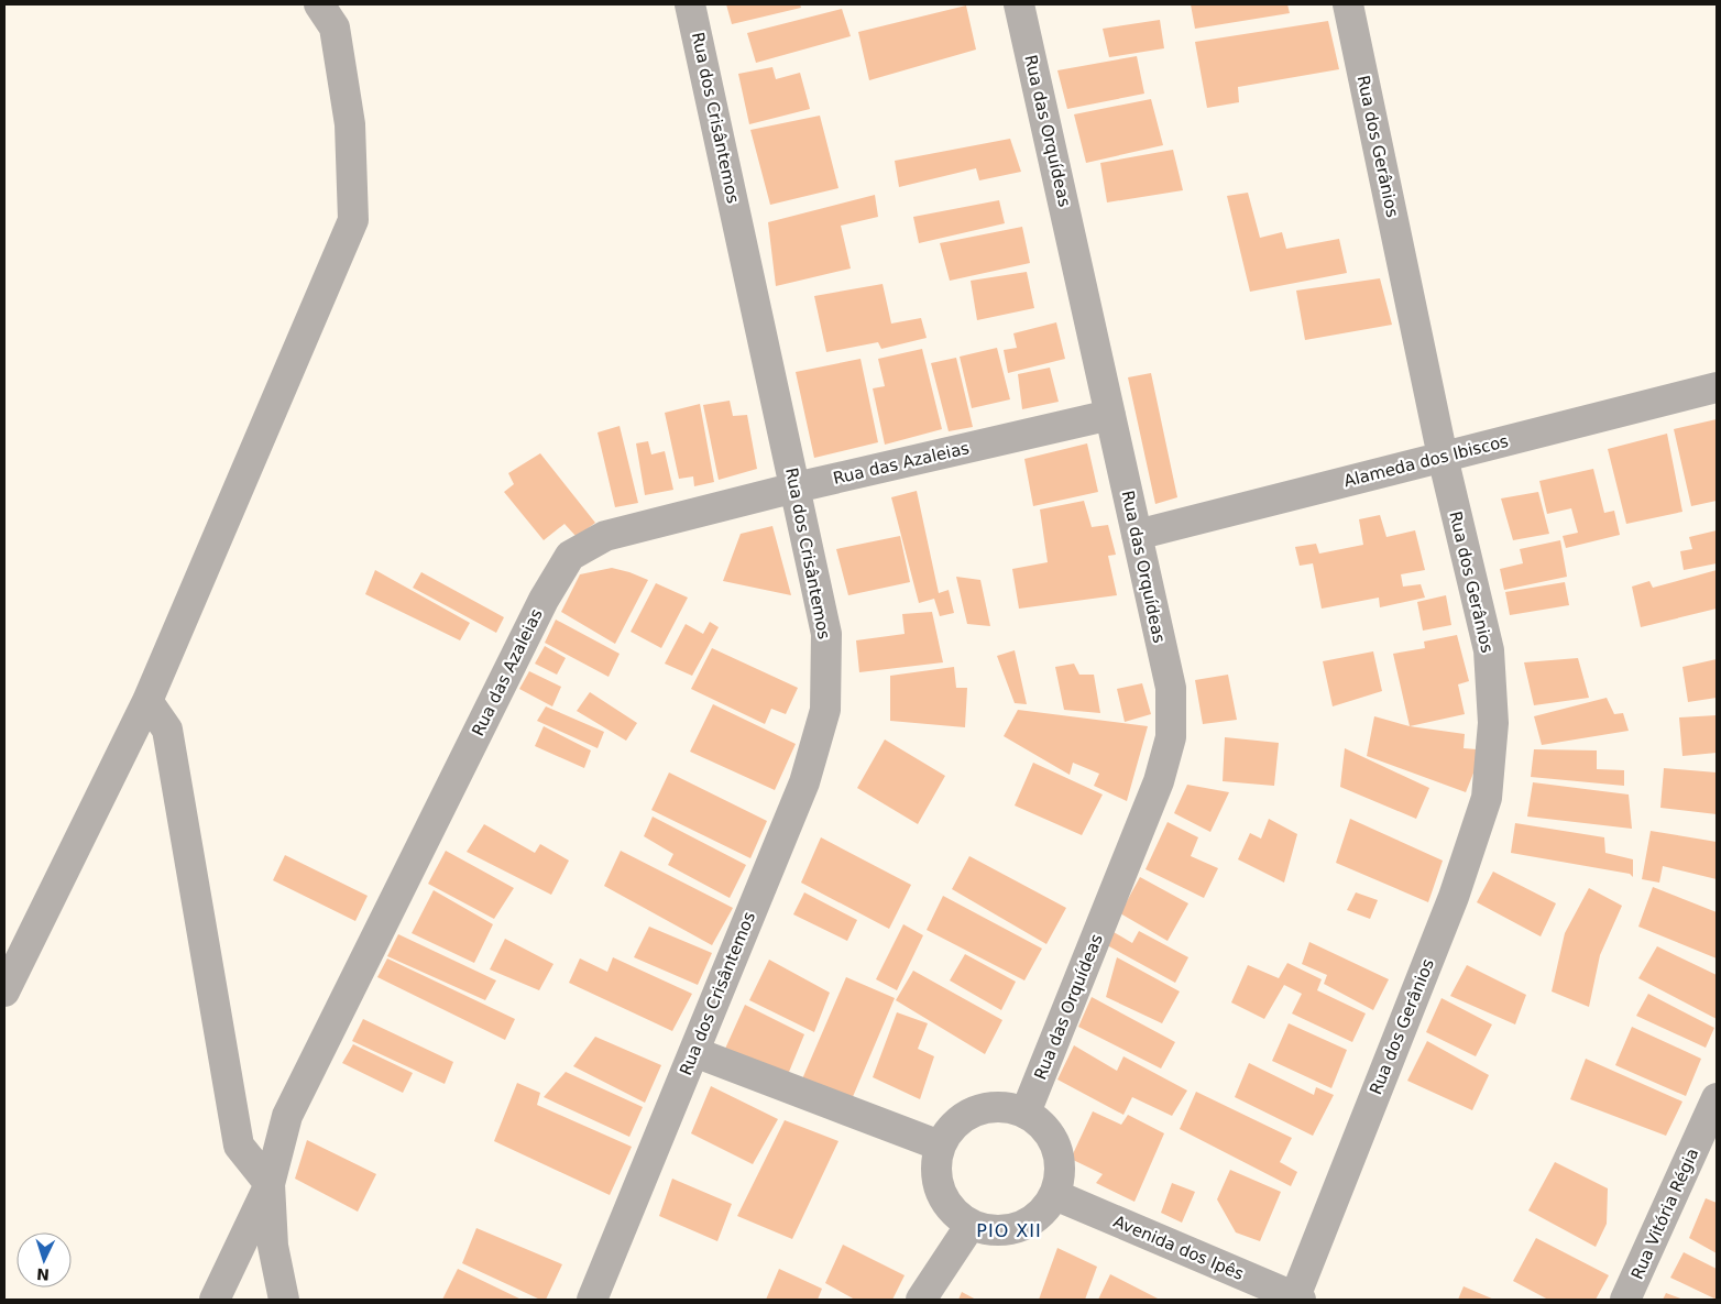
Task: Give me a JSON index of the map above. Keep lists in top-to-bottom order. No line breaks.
{"streets":{"street":["Rua dos Crisântemos","Rua das Orquídeas","Rua dos Gerânios","Alameda dos Ibiscos","Rua das Azaleias","Rua Vitória Régia","Avenida dos Ipês"]},"crossings":[["Rua dos Crisântemos","Rua das Azaleias"],["Rua das Orquídeas","Alameda dos Ibiscos"],["Rua das Orquídeas","Rua das Azaleias"],["Rua das Orquídeas","Avenida dos Ipês"],["Rua dos Gerânios","Alameda dos Ibiscos"],["Rua dos Gerânios","Avenida dos Ipês"]],"districts":["PIO XII"],"north":"bottom"}
